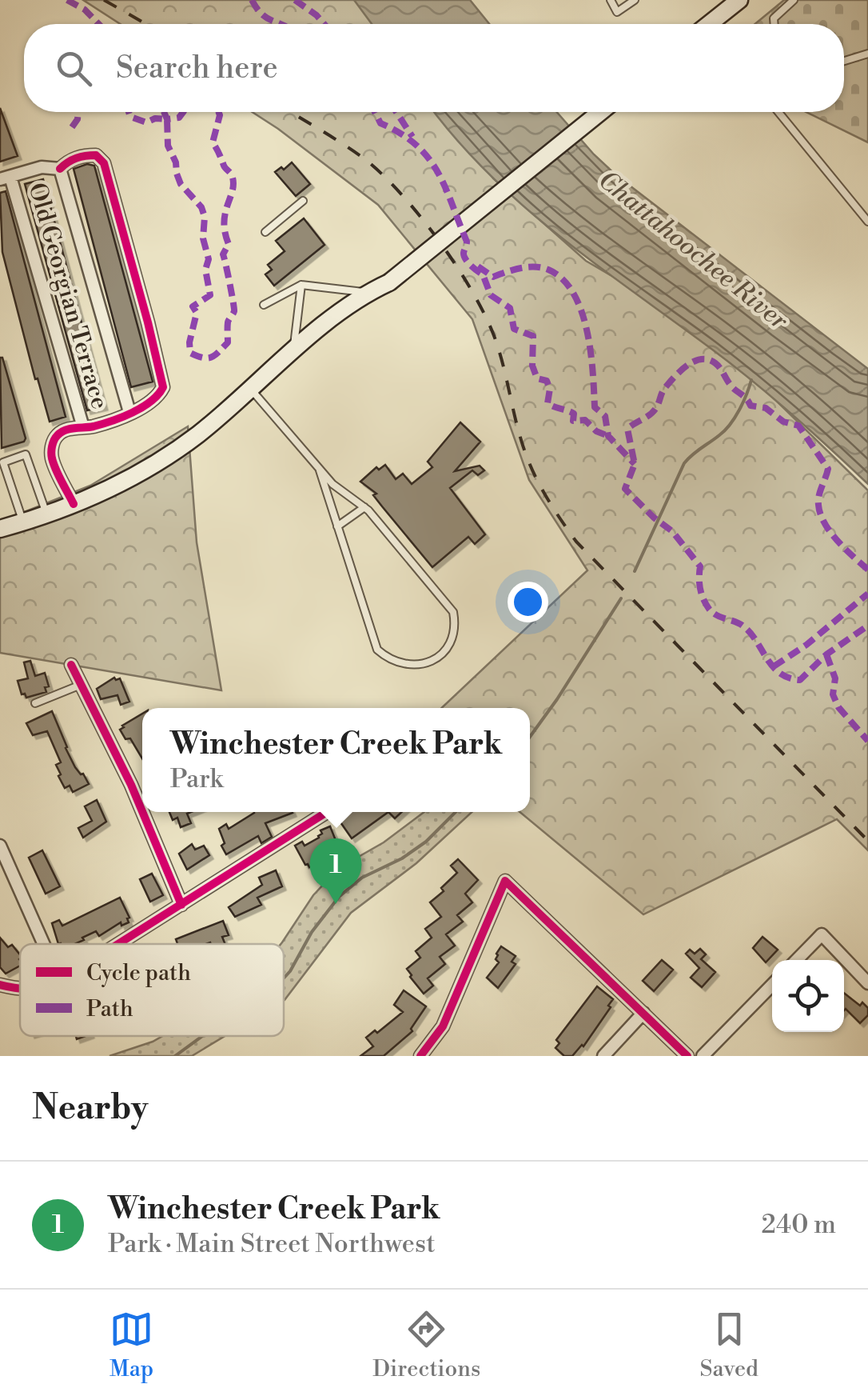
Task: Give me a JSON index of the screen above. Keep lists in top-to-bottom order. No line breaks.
{"streets":{"street":["Old Georgian Terrace"]},"water":["Chattahoochee River"],"legend":["Cycle path","Path"],"page":{"search":"Search here","popup":["Winchester Creek Park","Park"],"pins":"1","heading":"Nearby","list":[{"mark":"1","name":"Winchester Creek Park","note":"Park · Main Street Northwest","value":"240 m"}],"nav":["Map","Directions","Saved"]}}
